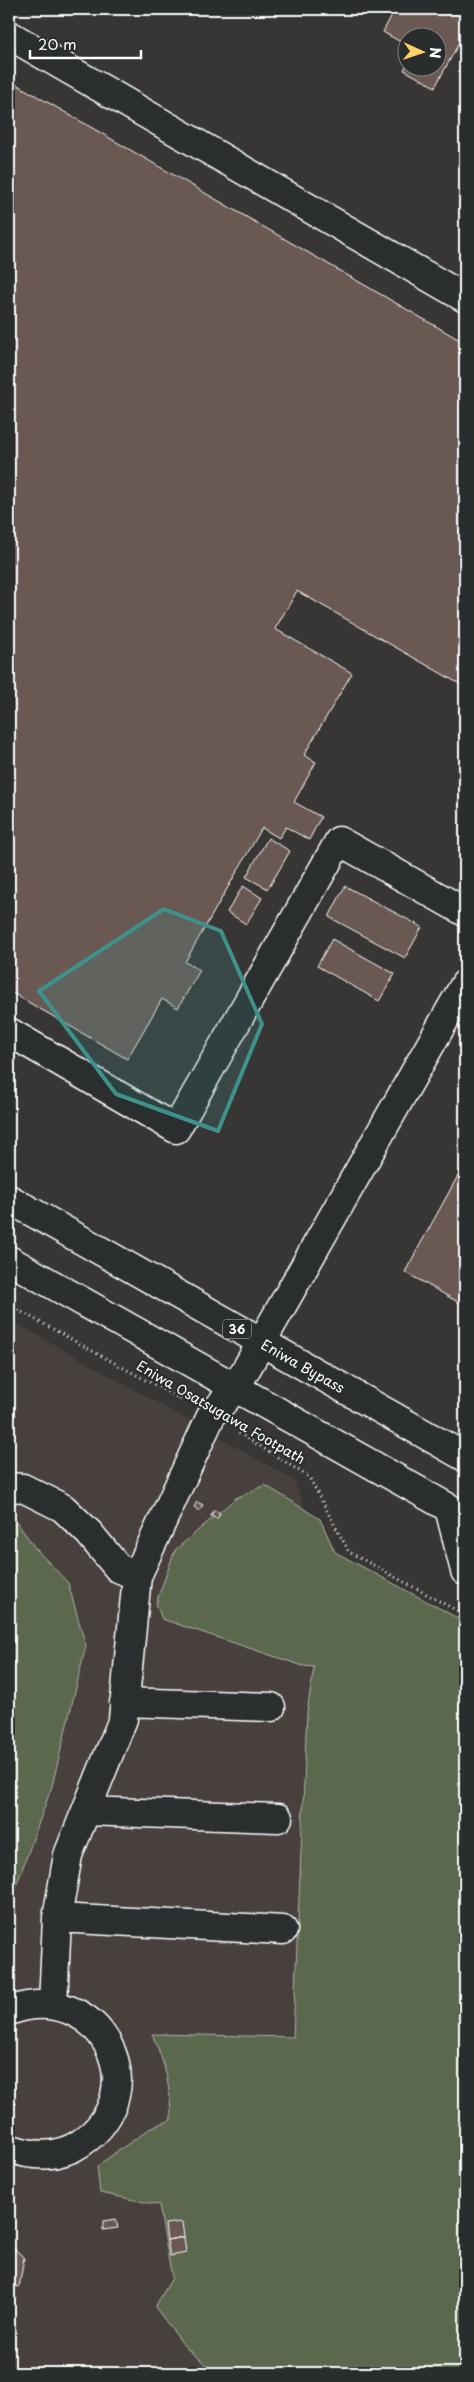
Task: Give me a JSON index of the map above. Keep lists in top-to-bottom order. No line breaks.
{"streets":{"main road":["36","Eniwa Bypass"],"path":["Eniwa Osatsugawa Footpath"]},"scale_bar":"20 m","north":"right"}
